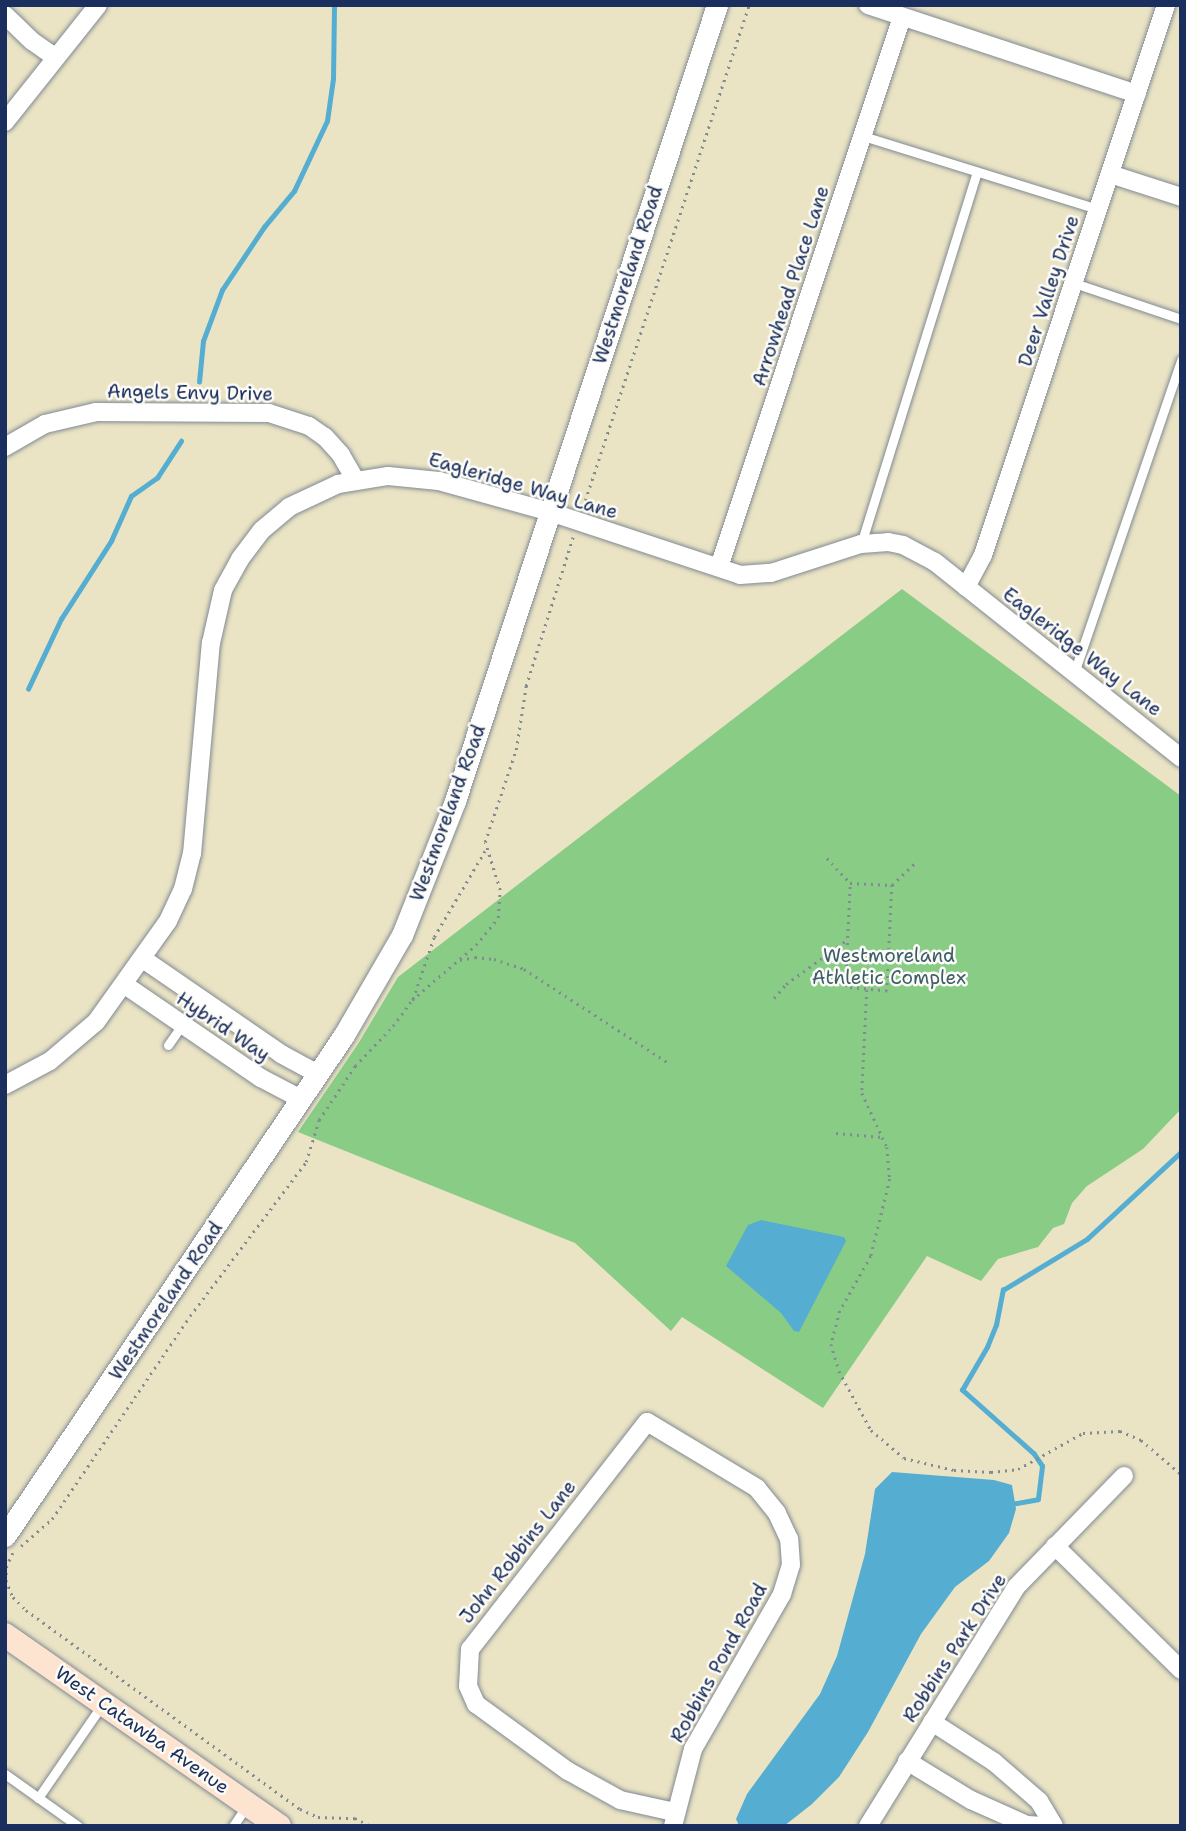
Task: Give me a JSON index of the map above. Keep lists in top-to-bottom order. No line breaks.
{"streets":{"main road":["West Catawba Avenue"],"street":["Westmoreland Road","Arrowhead Place Lane","Deer Valley Drive","Angels Envy Drive","Eagleridge Way Lane","Hybrid Way","John Robbins Lane","Robbins Park Drive","Robbins Pond Road"]},"crossings":[["Westmoreland Road","Eagleridge Way Lane"],["Westmoreland Road","Hybrid Way"],["Arrowhead Place Lane","Eagleridge Way Lane"],["Deer Valley Drive","Eagleridge Way Lane"],["Angels Envy Drive","Eagleridge Way Lane"],["Eagleridge Way Lane","Hybrid Way"],["John Robbins Lane","Robbins Pond Road"]],"parks":["Westmoreland Athletic Complex"]}
